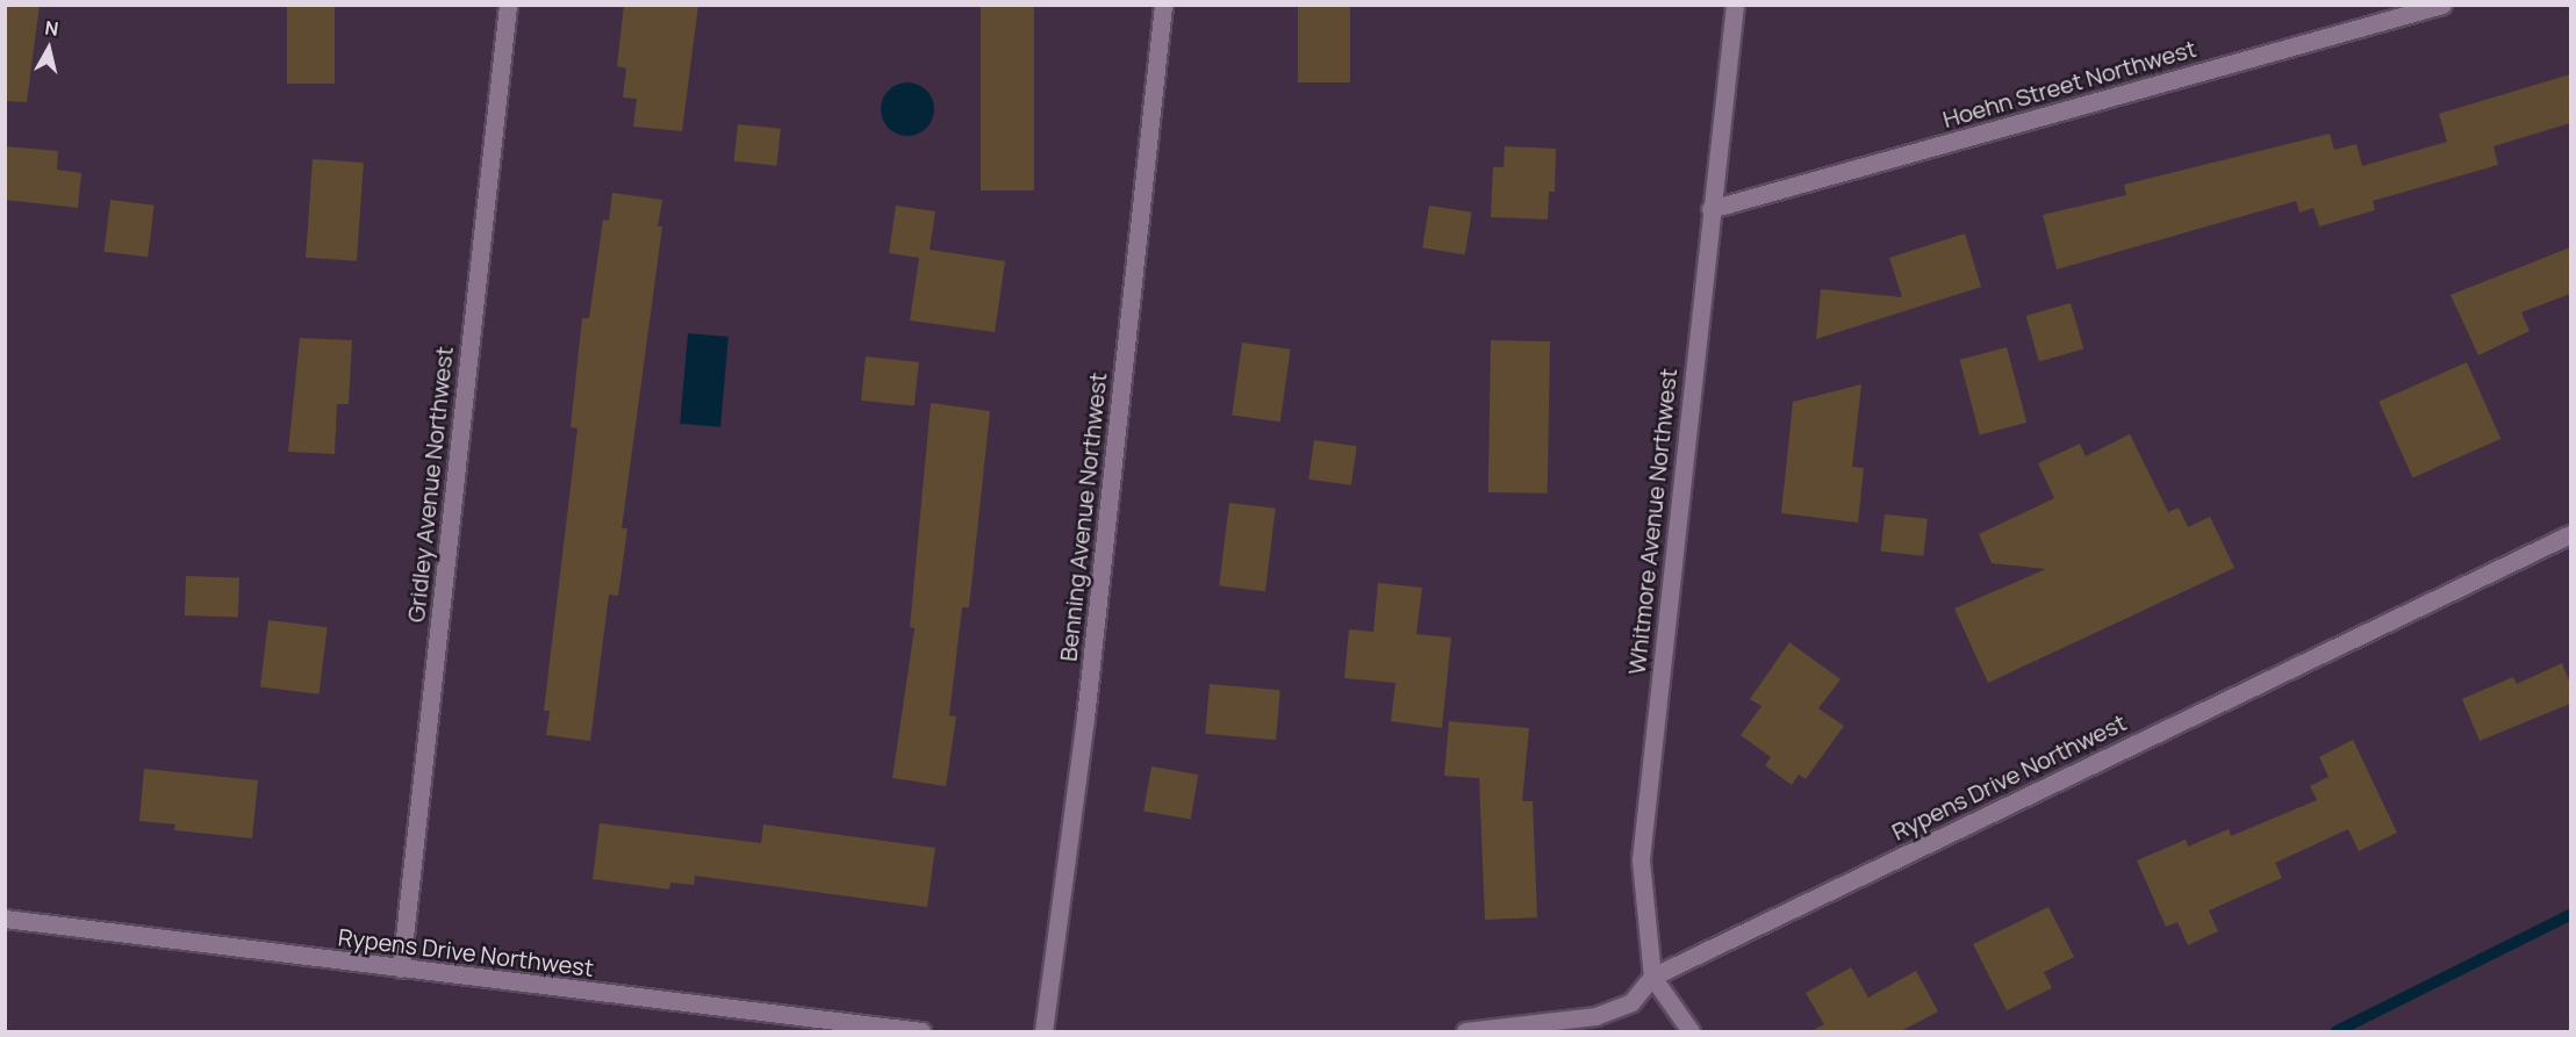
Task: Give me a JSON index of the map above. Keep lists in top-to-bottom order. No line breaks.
{"streets":{"street":["Hoehn Street Northwest","Gridley Avenue Northwest","Benning Avenue Northwest","Whitmore Avenue Northwest","Rypens Drive Northwest"]},"crossings":[["Hoehn Street Northwest","Whitmore Avenue Northwest"],["Gridley Avenue Northwest","Rypens Drive Northwest"],["Whitmore Avenue Northwest","Rypens Drive Northwest"]],"north":"top"}
